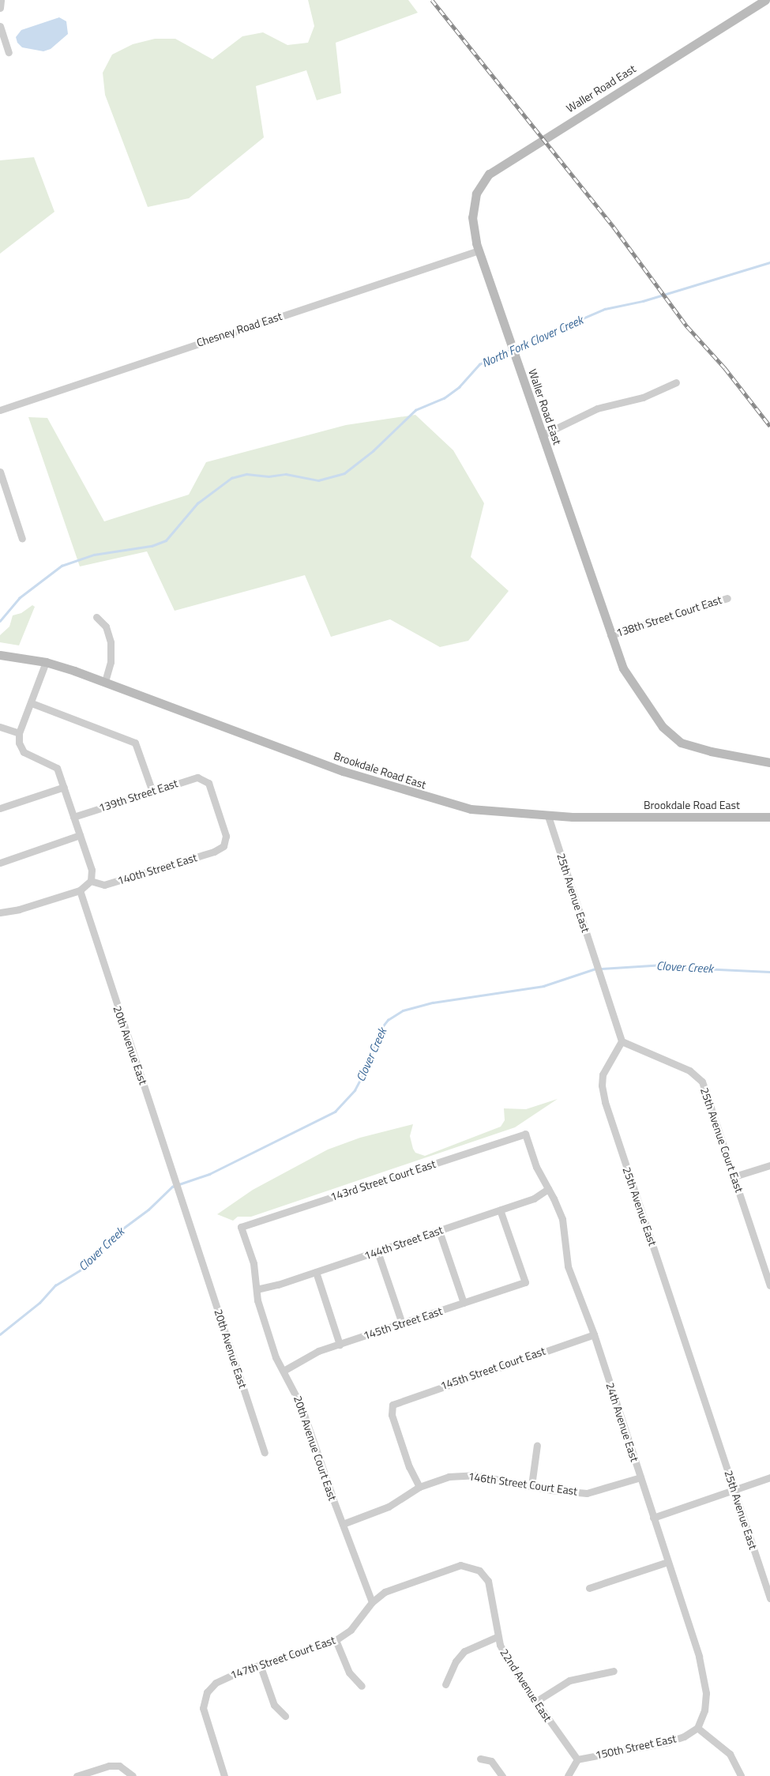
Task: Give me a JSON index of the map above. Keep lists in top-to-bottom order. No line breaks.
{"streets":{"street":["Waller Road East","Chesney Road East","138th Street Court East","Brookdale Road East","139th Street East","140th Street East","25th Avenue East","20th Avenue East","25th Avenue Court East","143rd Street Court East","144th Street East","145th Street East","145th Street Court East","24th Avenue East","20th Avenue Court East","146th Street Court East","147th Street Court East","22nd Avenue East","150th Street East"]},"crossings":[["Waller Road East","Chesney Road East"],["Waller Road East","138th Street Court East"],["Brookdale Road East","25th Avenue East"],["139th Street East","140th Street East"],["25th Avenue East","25th Avenue Court East"],["143rd Street Court East","24th Avenue East"],["143rd Street Court East","20th Avenue Court East"],["144th Street East","145th Street East"],["144th Street East","24th Avenue East"],["144th Street East","20th Avenue Court East"],["145th Street East","20th Avenue Court East"],["145th Street Court East","24th Avenue East"],["145th Street Court East","146th Street Court East"],["24th Avenue East","146th Street Court East"],["24th Avenue East","150th Street East"],["20th Avenue Court East","146th Street Court East"],["20th Avenue Court East","147th Street Court East"],["147th Street Court East","22nd Avenue East"],["22nd Avenue East","150th Street East"]],"water":["North Fork Clover Creek","Clover Creek"]}
